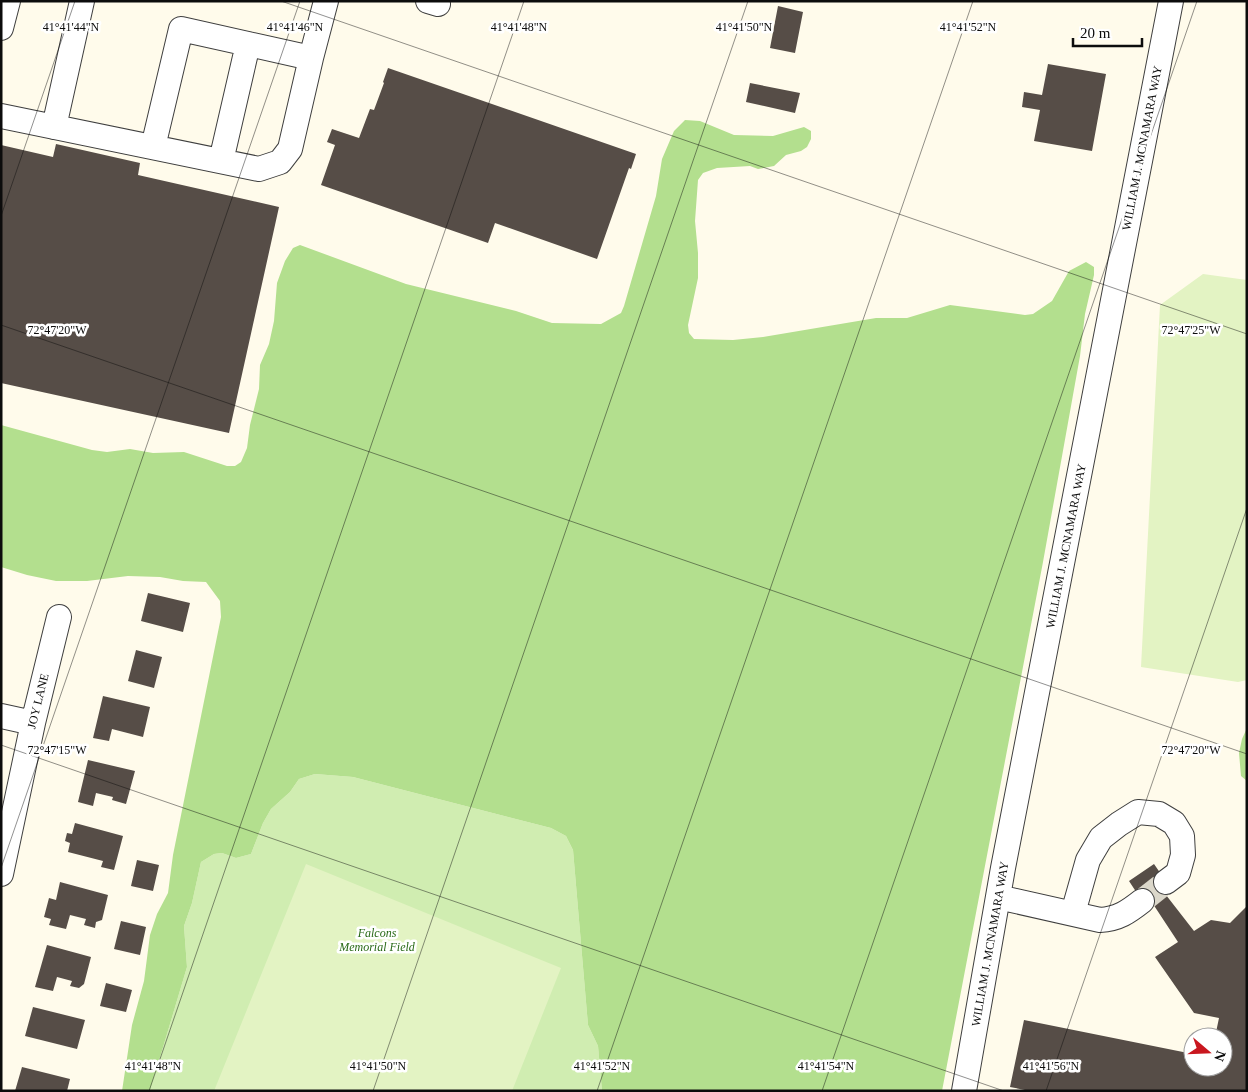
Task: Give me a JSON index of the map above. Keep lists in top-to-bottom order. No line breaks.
{"streets":{"street":["WILLIAM J. MCNAMARA WAY","JOY LANE"]},"parks":["Falcons Memorial Field"],"scale_bar":"20 m","north":"right","coordinates":["41°41'46\"N","41°41'44\"N","41°41'48\"N","41°41'50\"N","41°41'52\"N","72°47'25\"W","72°47'20\"W","72°47'15\"W","41°41'54\"N","41°41'56\"N"]}
